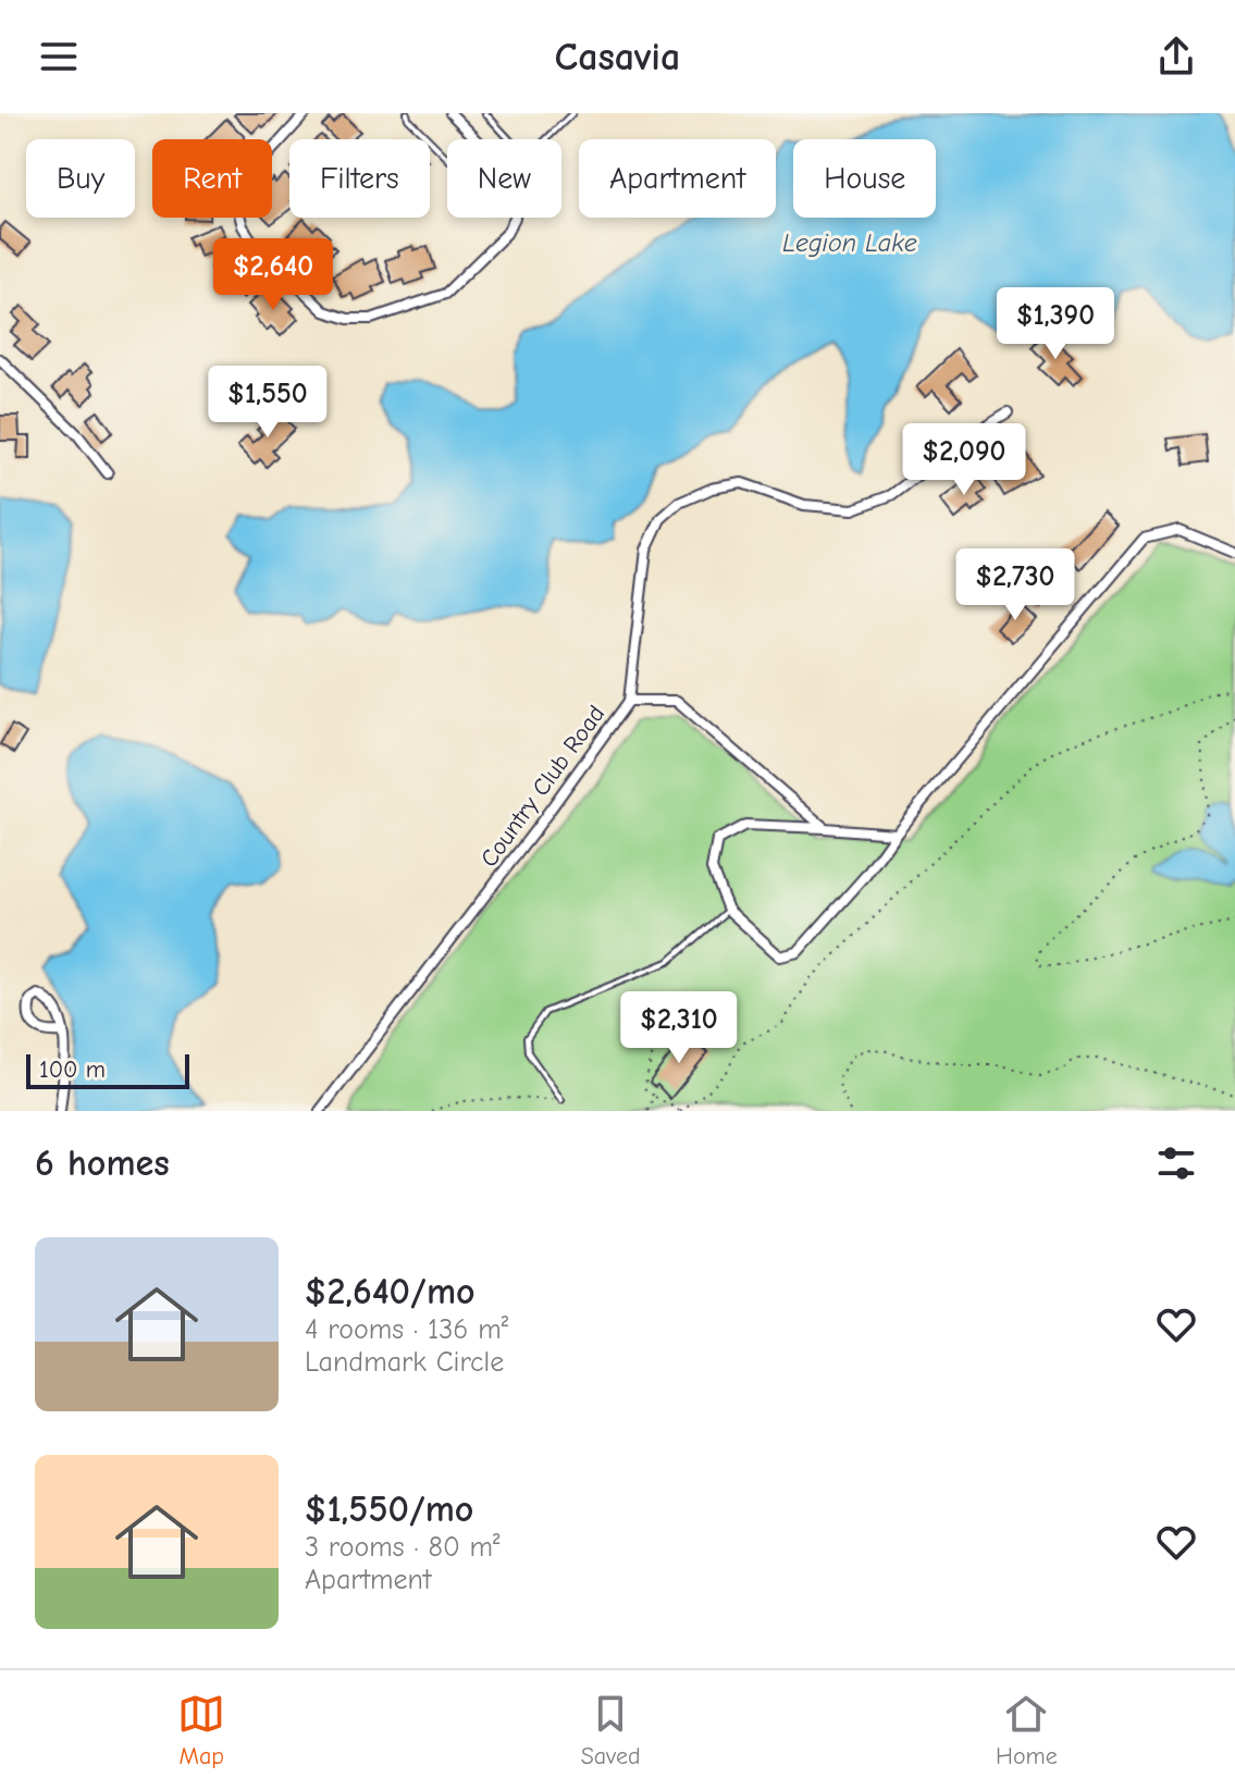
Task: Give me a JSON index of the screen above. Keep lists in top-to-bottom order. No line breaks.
{"streets":{"street":["Country Club Road"]},"water":["Legion Lake"],"scale_bar":"100 m","page":{"header":"Casavia","chip":["Buy","Rent","Filters","New","Apartment","House"],"price":["$2,640","$1,390","$1,550","$2,090","$2,730","$2,310"],"scale":"100 m","heading":"6 homes","list":[{"name":"$2,640/mo","note":"4 rooms · 136 m² · Landmark Circle"},{"name":"$1,550/mo","note":"3 rooms · 80 m² · Apartment"}],"tabs":["Map","Saved","Home"]}}
